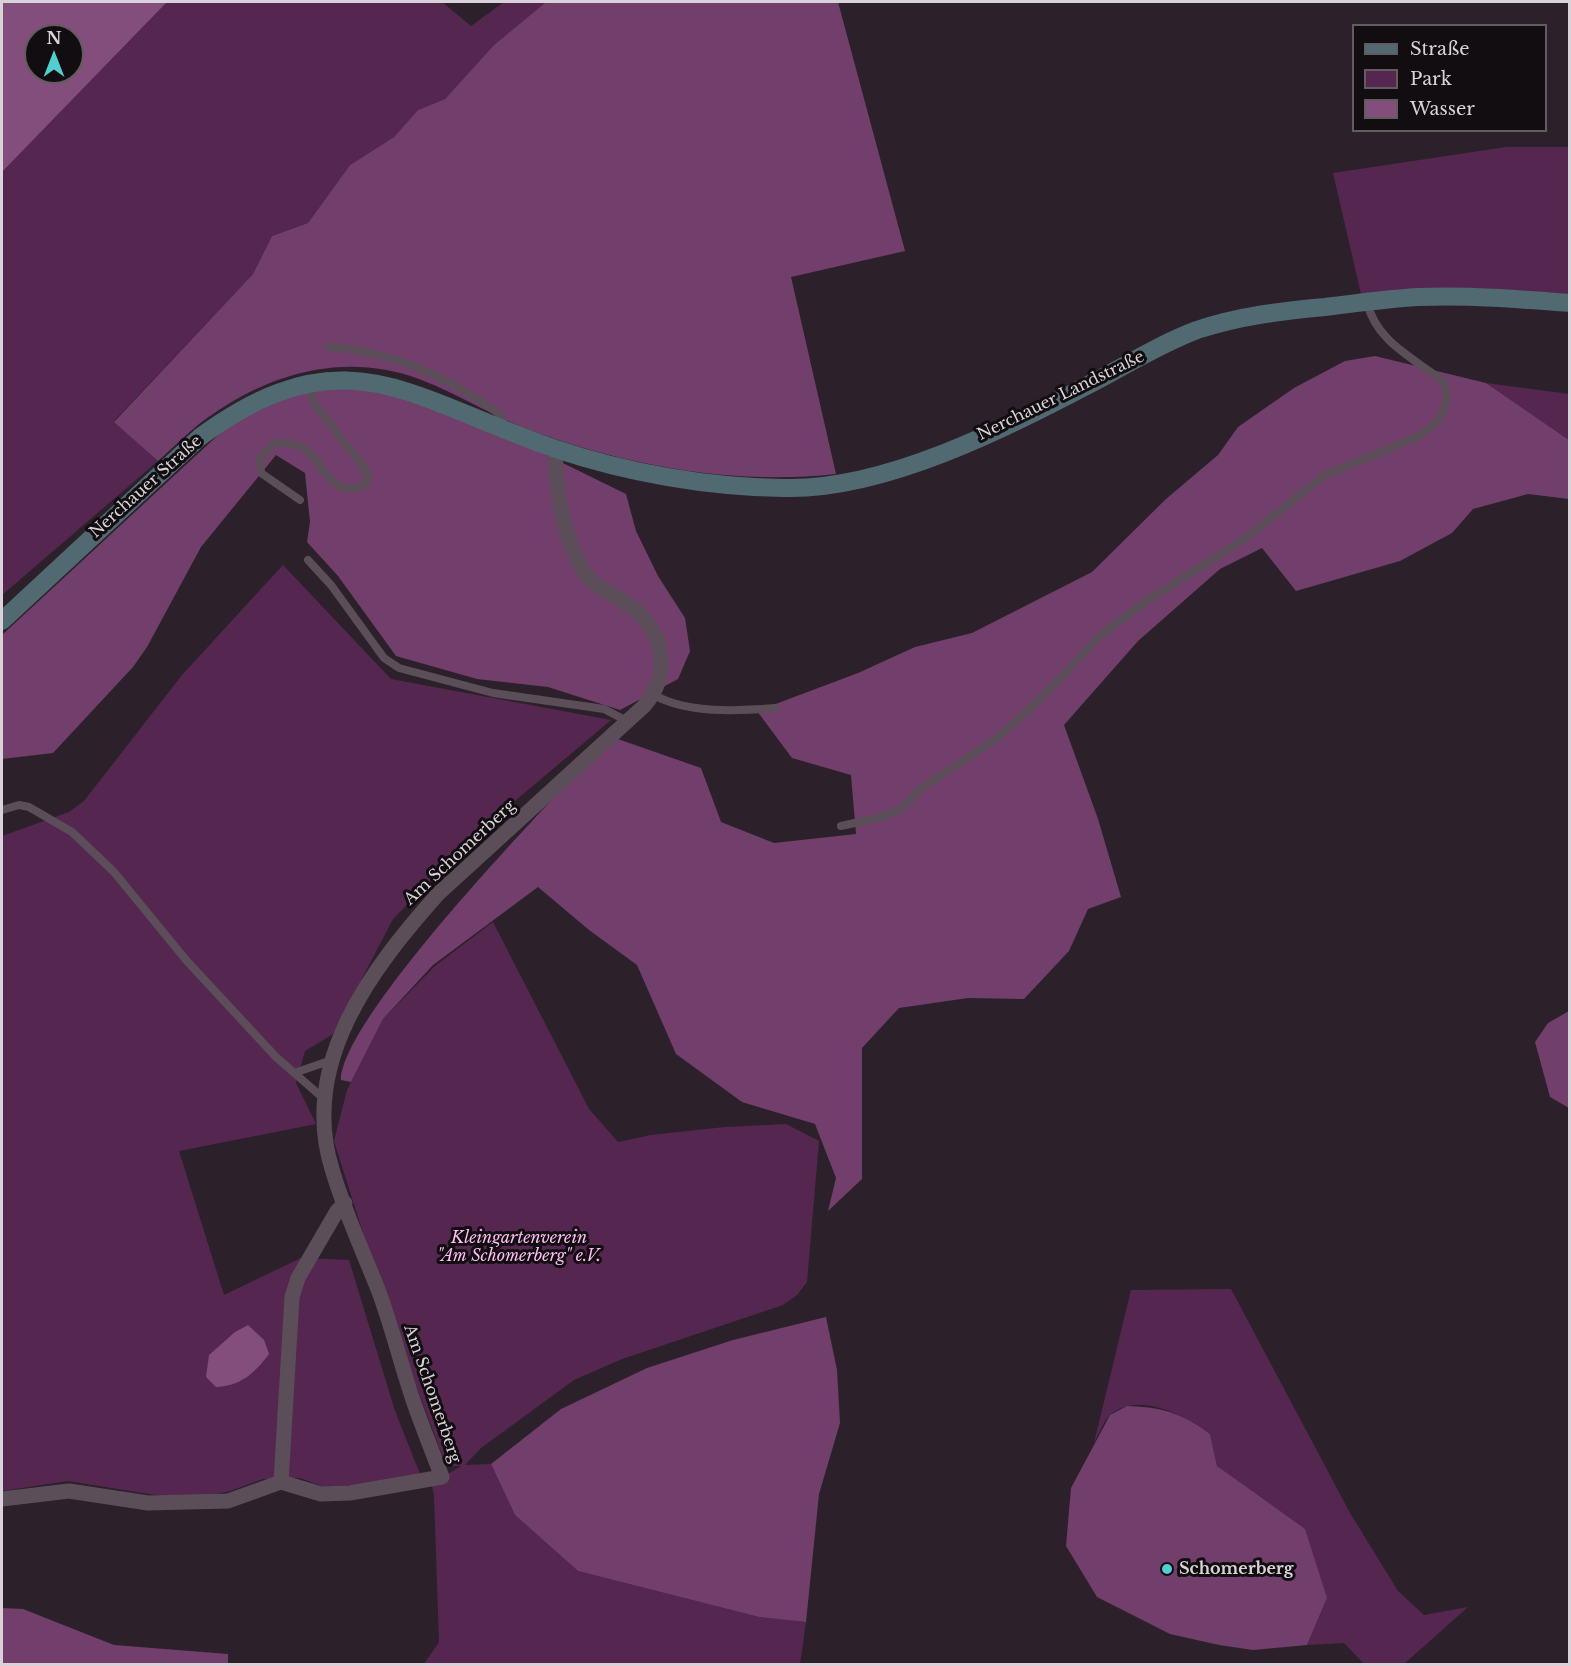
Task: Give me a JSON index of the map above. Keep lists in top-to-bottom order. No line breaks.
{"streets":{"main road":["Nerchauer Landstraße","Nerchauer Straße"],"street":["Am Schomerberg"]},"crossings":[["Nerchauer Landstraße","Nerchauer Straße"]],"parks":["Kleingartenverein \"Am Schomerberg\" e.V."],"places":["Schomerberg"],"legend":["Straße","Park","Wasser"],"north":"top"}
